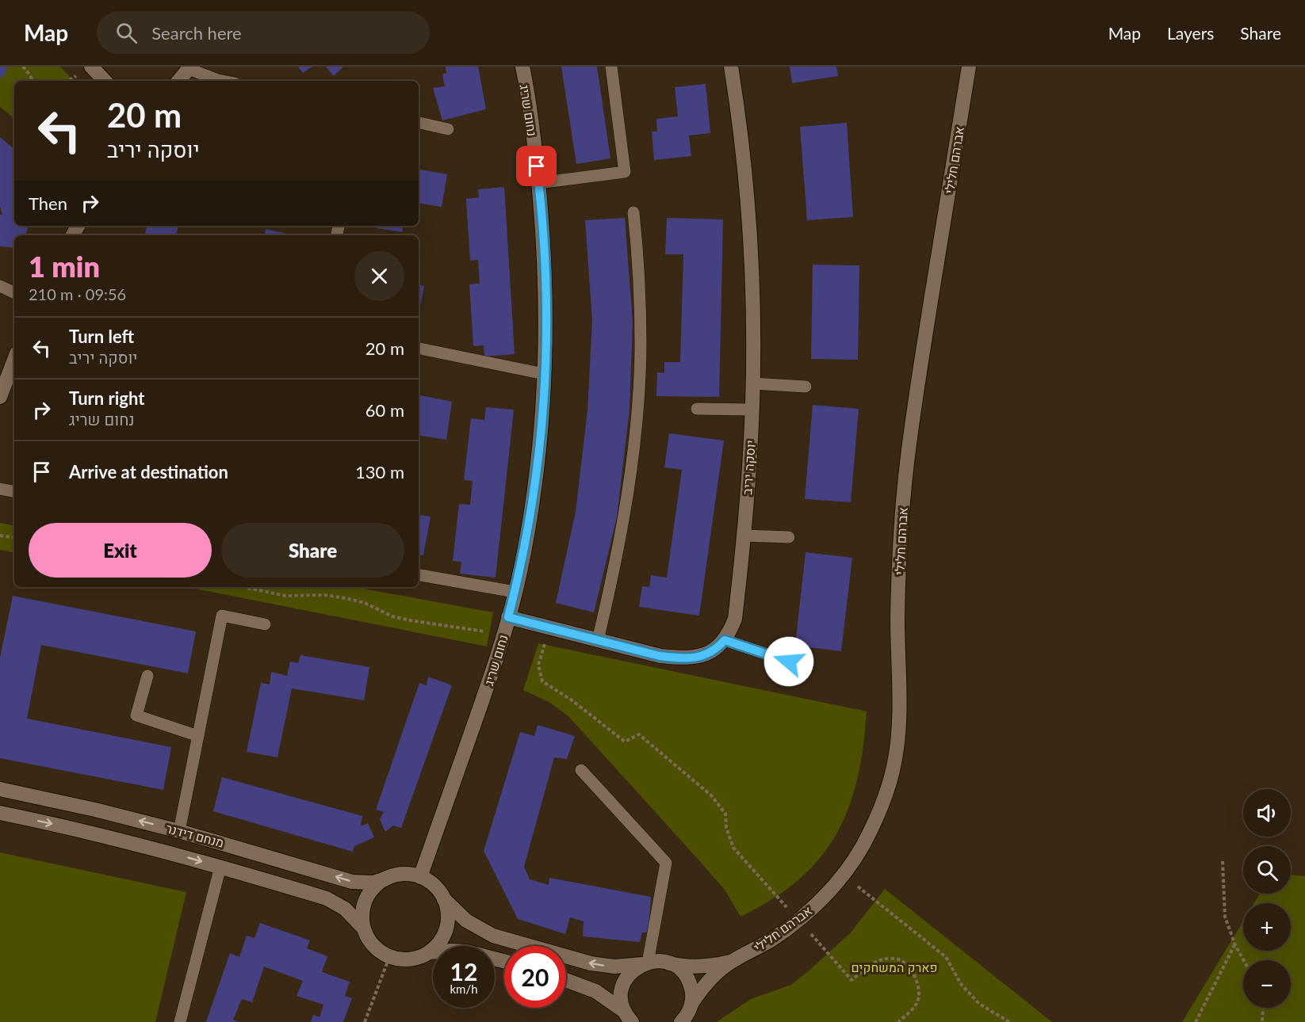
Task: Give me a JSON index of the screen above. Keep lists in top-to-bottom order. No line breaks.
{"streets":{"street":["נחום שריג","אברהם חלילי","יוסקה יריב","מנחם דידנר"]},"crossings":[["נחום שריג","יוסקה יריב"],["נחום שריג","מנחם דידנר"]],"parks":["פארק המשחקים"],"page":{"header":"Map","search":"Search here","nav":["Map","Layers","Share"],"turn":["20 m","יוסקה יריב"],"then":"Then","heading":["1 min","210 m · 09:56"],"list":[{"name":"Turn left","note":"יוסקה יריב","value":"20 m"},{"name":"Turn right","note":"נחום שריג","value":"60 m"},{"name":"Arrive at destination","value":"130 m"}],"buttons":["Exit","Share"],"map_buttons":["+","−"],"speed":"12 km/h","limit":"20"}}
